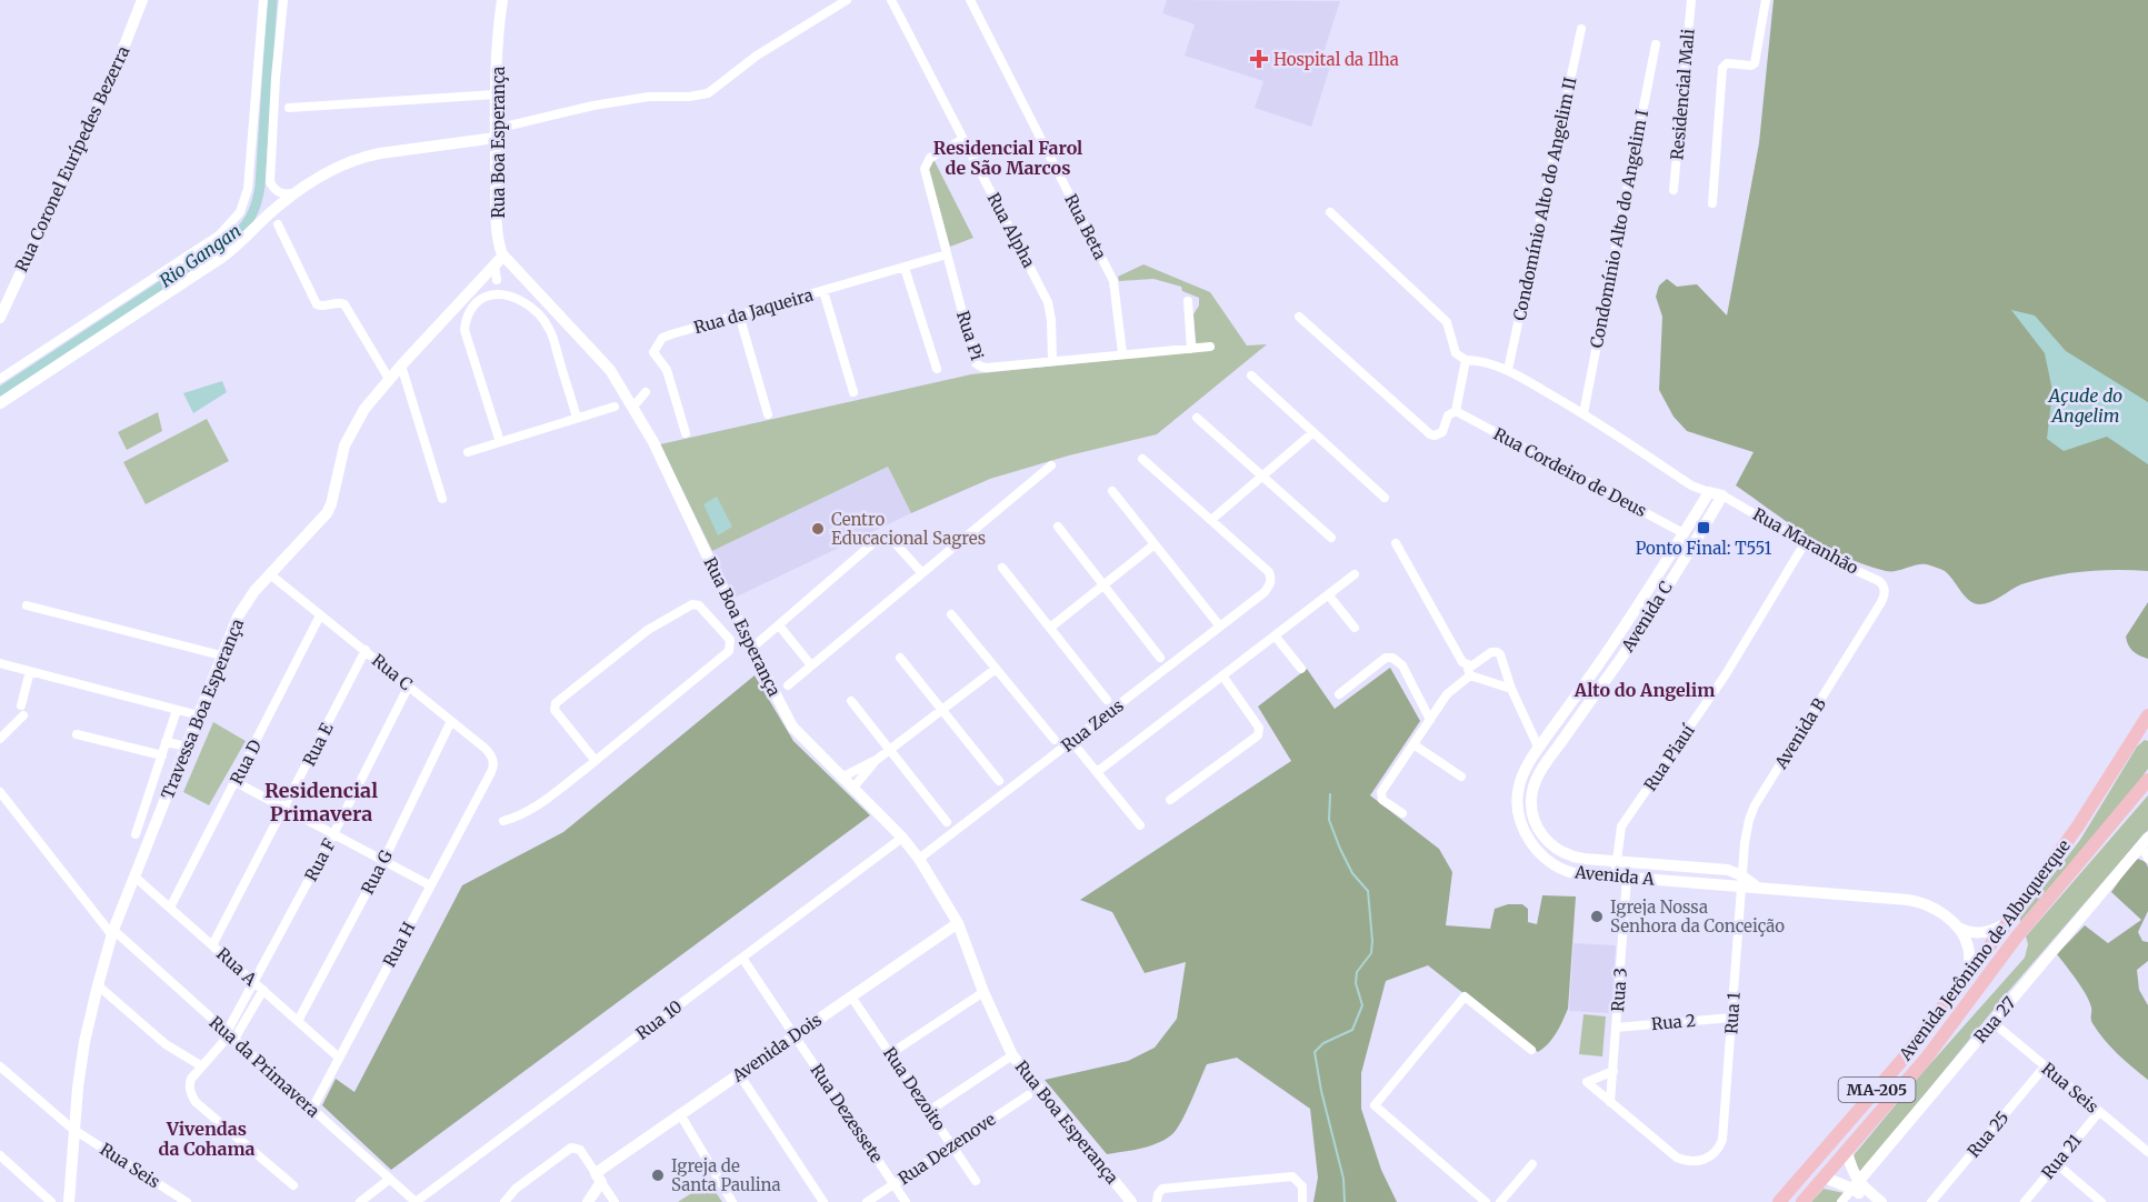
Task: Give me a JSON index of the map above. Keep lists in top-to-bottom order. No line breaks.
{"streets":{"main road":["Avenida Jerônimo de Albuquerque","MA-205"],"street":["Residencial Mali","Rua Boa Esperança","Rua Coronel Eurípedes Bezerra","Condomínio Alto do Angelim II","Rua Beta","Condomínio Alto do Angelim I","Rua Alpha","Rua da Jaqueira","Rua Pi","Rua Cordeiro de Deus","Rua Maranhão","Avenida C","Rua C","Travessa Boa Esperança","Rua Zeus","Avenida B","Rua E","Rua Piauí","Rua D","Rua F","Rua G","Avenida A","Rua H","Rua A","Rua 3","Rua 1","Rua 10","Rua 27","Rua 2","Avenida Dois","Rua da Primavera","Rua Seis","Rua Dezoito","Rua Dezessete","Rua 25","Rua Dezenove","Rua 21"]},"crossings":[["Rua Boa Esperança","Travessa Boa Esperança"],["Rua Boa Esperança","Rua Zeus"],["Rua Boa Esperança","Rua 10"],["Rua Boa Esperança","Avenida Dois"],["Rua Beta","Rua Pi"],["Rua Alpha","Rua Pi"],["Rua da Jaqueira","Rua Pi"],["Rua Cordeiro de Deus","Avenida C"],["Rua Maranhão","Avenida C"],["Rua Maranhão","Avenida B"],["Rua Maranhão","Rua Piauí"],["Avenida C","Avenida A"],["Rua C","Travessa Boa Esperança"],["Rua C","Rua E"],["Rua C","Rua D"],["Rua C","Rua F"],["Rua C","Rua G"],["Rua C","Rua H"],["Travessa Boa Esperança","Rua A"],["Travessa Boa Esperança","Rua da Primavera"],["Travessa Boa Esperança","Rua Seis"],["Avenida B","Avenida A"],["Avenida B","Rua 1"],["Rua E","Rua A"],["Rua Piauí","Avenida A"],["Rua Piauí","Rua 3"],["Rua D","Rua A"],["Rua F","Rua A"],["Rua F","Rua da Primavera"],["Rua G","Rua A"],["Avenida A","Rua 3"],["Avenida A","Rua 1"],["Rua H","Rua A"],["Rua H","Rua da Primavera"],["Rua 3","Rua 1"],["Rua 3","Rua 2"],["Rua 1","Rua 2"],["Rua 10","Rua da Primavera"],["Rua 10","Rua Dezessete"],["Rua 27","Rua Seis"],["Avenida Dois","Rua Dezoito"],["Avenida Dois","Rua Dezessete"],["Rua Seis","Rua 25"],["Rua Seis","Rua 21"],["Rua Dezoito","Rua Dezenove"],["Rua Dezessete","Rua Dezenove"]],"districts":["Residencial Farol de São Marcos","Alto do Angelim","Residencial Primavera","Vivendas da Cohama"],"water":["Rio Gangan","Açude do Angelim"],"places":{"health":["Hospital da Ilha"],"transit":["Ponto Final: T551"],"other":["Centro Educacional Sagres","Igreja Nossa Senhora da Conceição","Igreja de Santa Paulina"]}}
